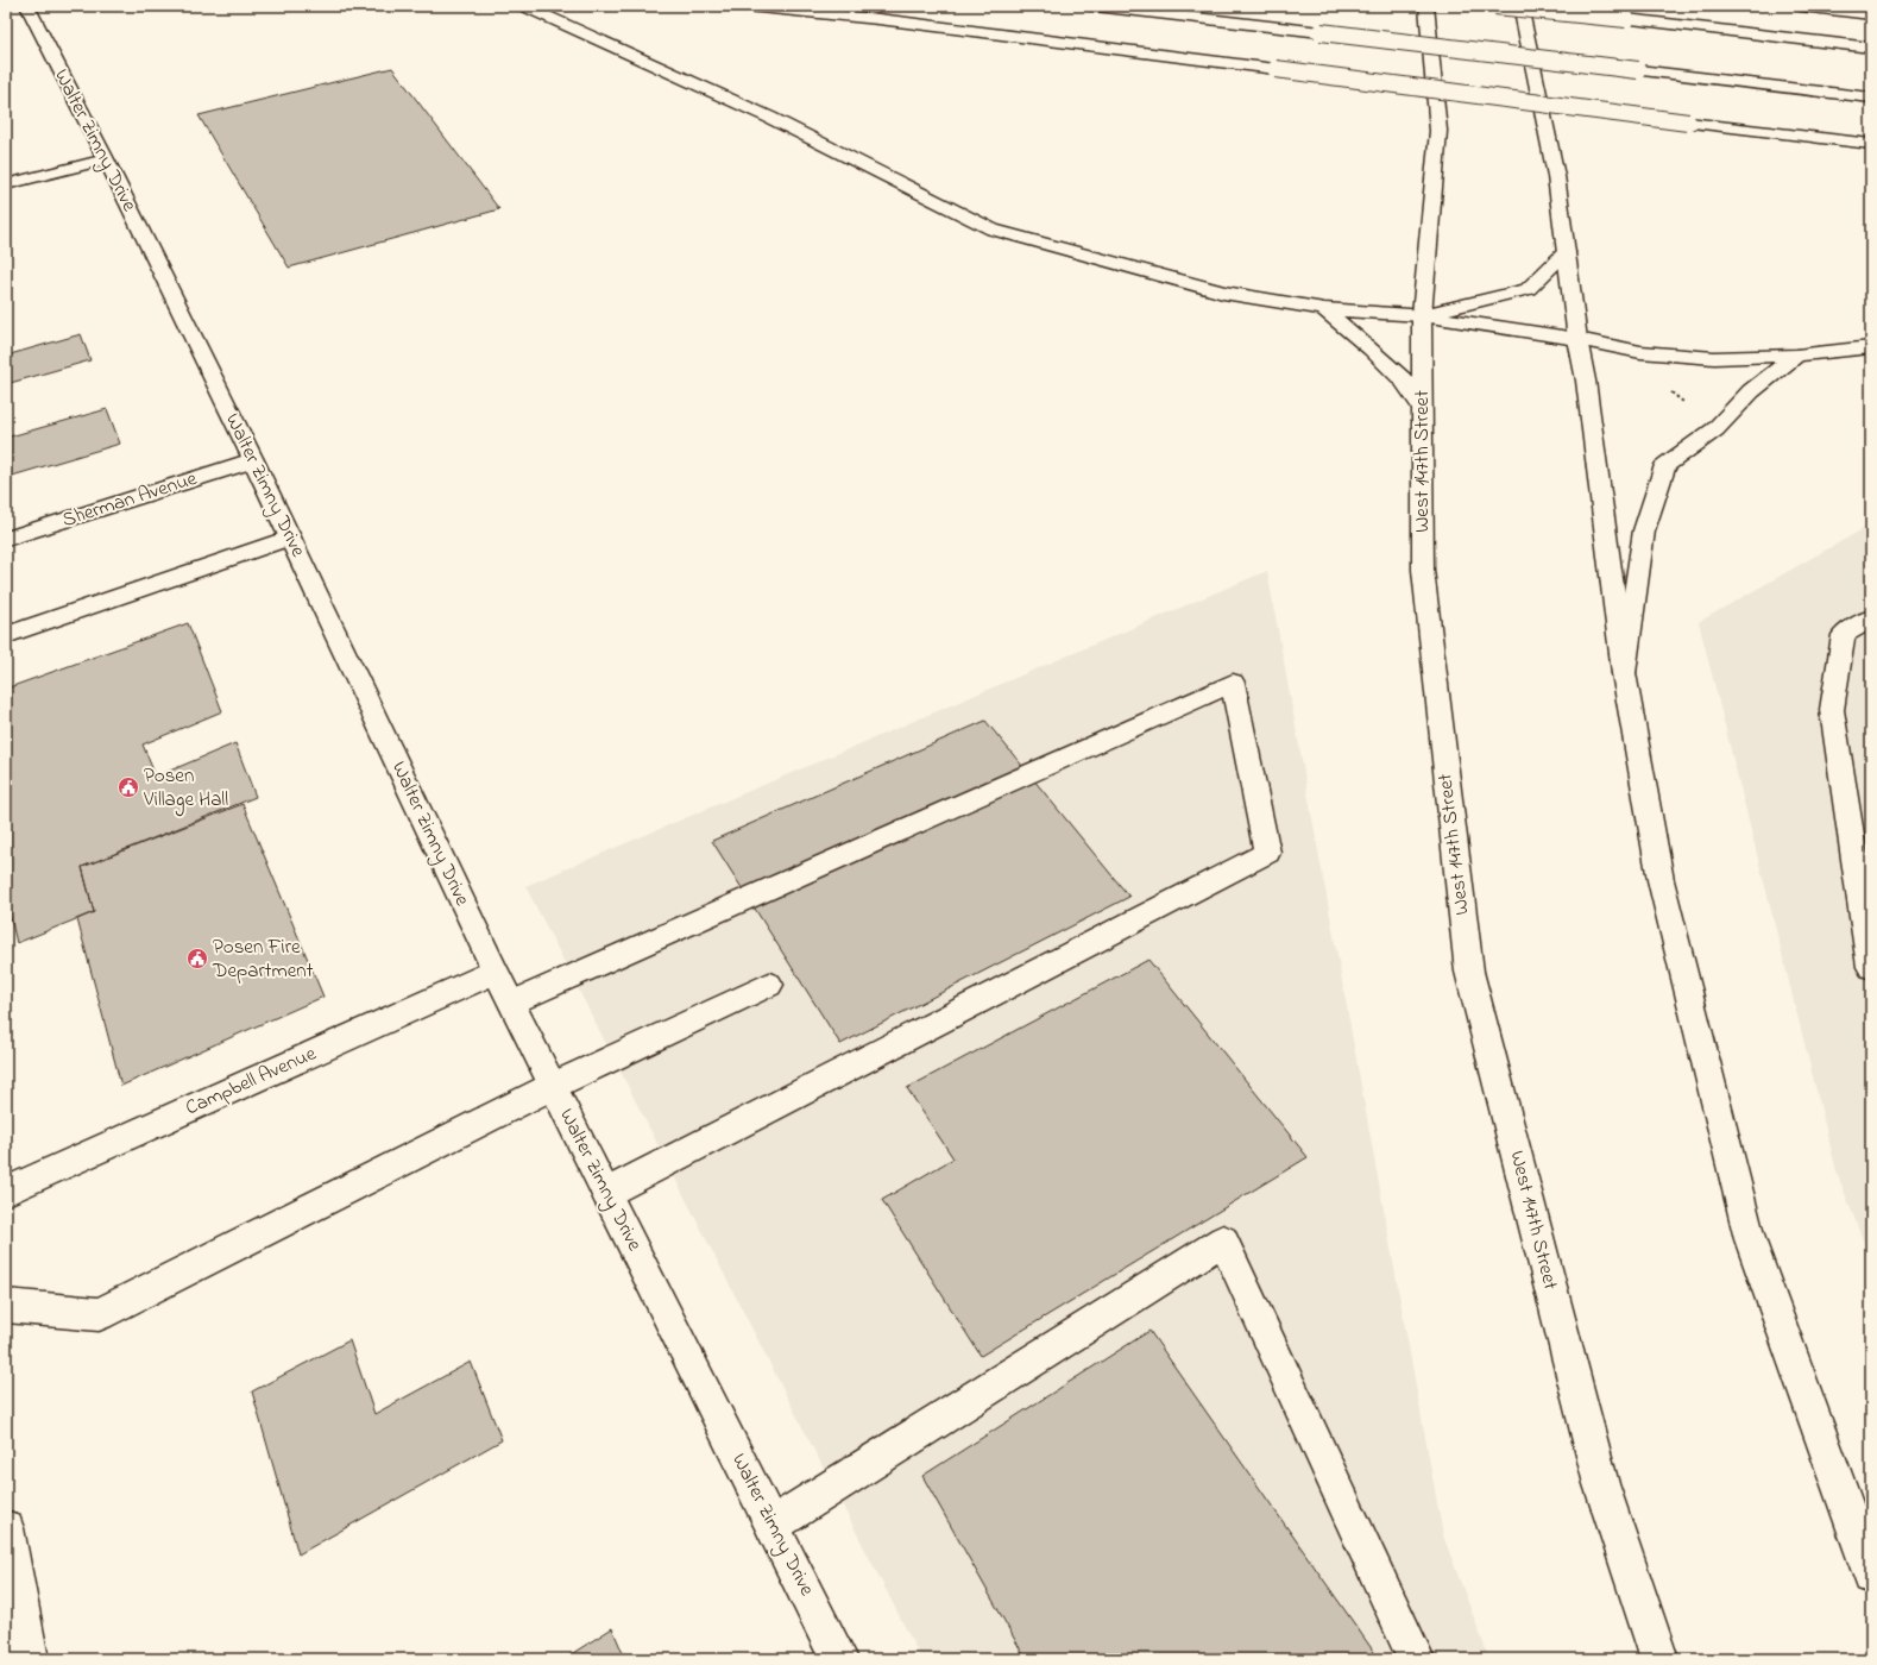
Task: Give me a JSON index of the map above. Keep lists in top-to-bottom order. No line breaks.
{"streets":{"main road":["Walter Zimny Drive","West 147th Street","Sherman Avenue","Campbell Avenue"]},"crossings":[["Walter Zimny Drive","Sherman Avenue"],["Walter Zimny Drive","Campbell Avenue"]],"places":{"public building":["Posen Village Hall","Posen Fire Department"]}}
